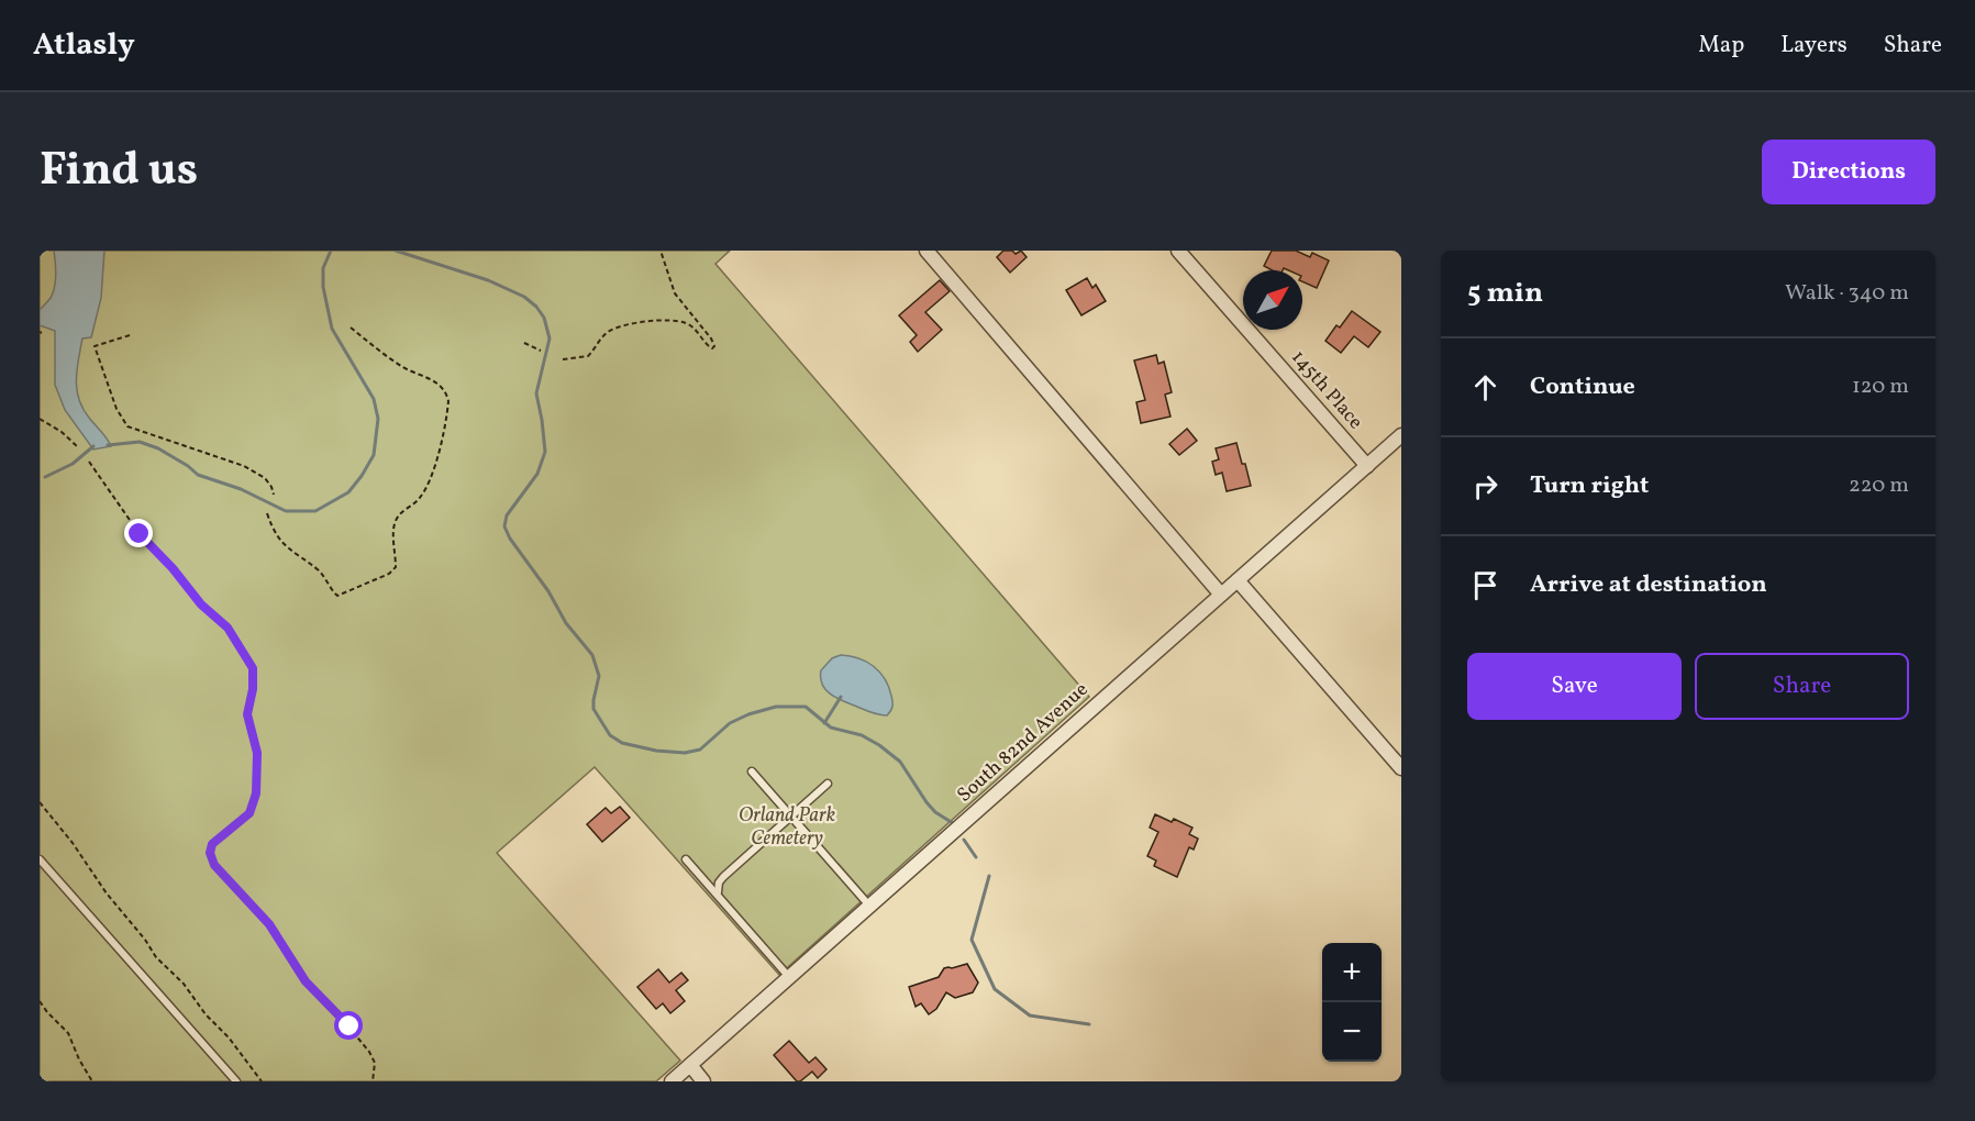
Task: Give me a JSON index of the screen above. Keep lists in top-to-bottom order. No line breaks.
{"streets":{"street":["145th Place","South 82nd Avenue"]},"crossings":[["145th Place","South 82nd Avenue"]],"parks":["Orland Park Cemetery"],"north":"top right","page":{"header":"Atlasly","nav":["Map","Layers","Share"],"title":"Find us","buttons":["Directions",["Save","Share"]],"heading":["5 min","Walk · 340 m"],"list":[["Continue","120 m"],["Turn right","220 m"],"Arrive at destination"],"map_buttons":["+","−"]}}
